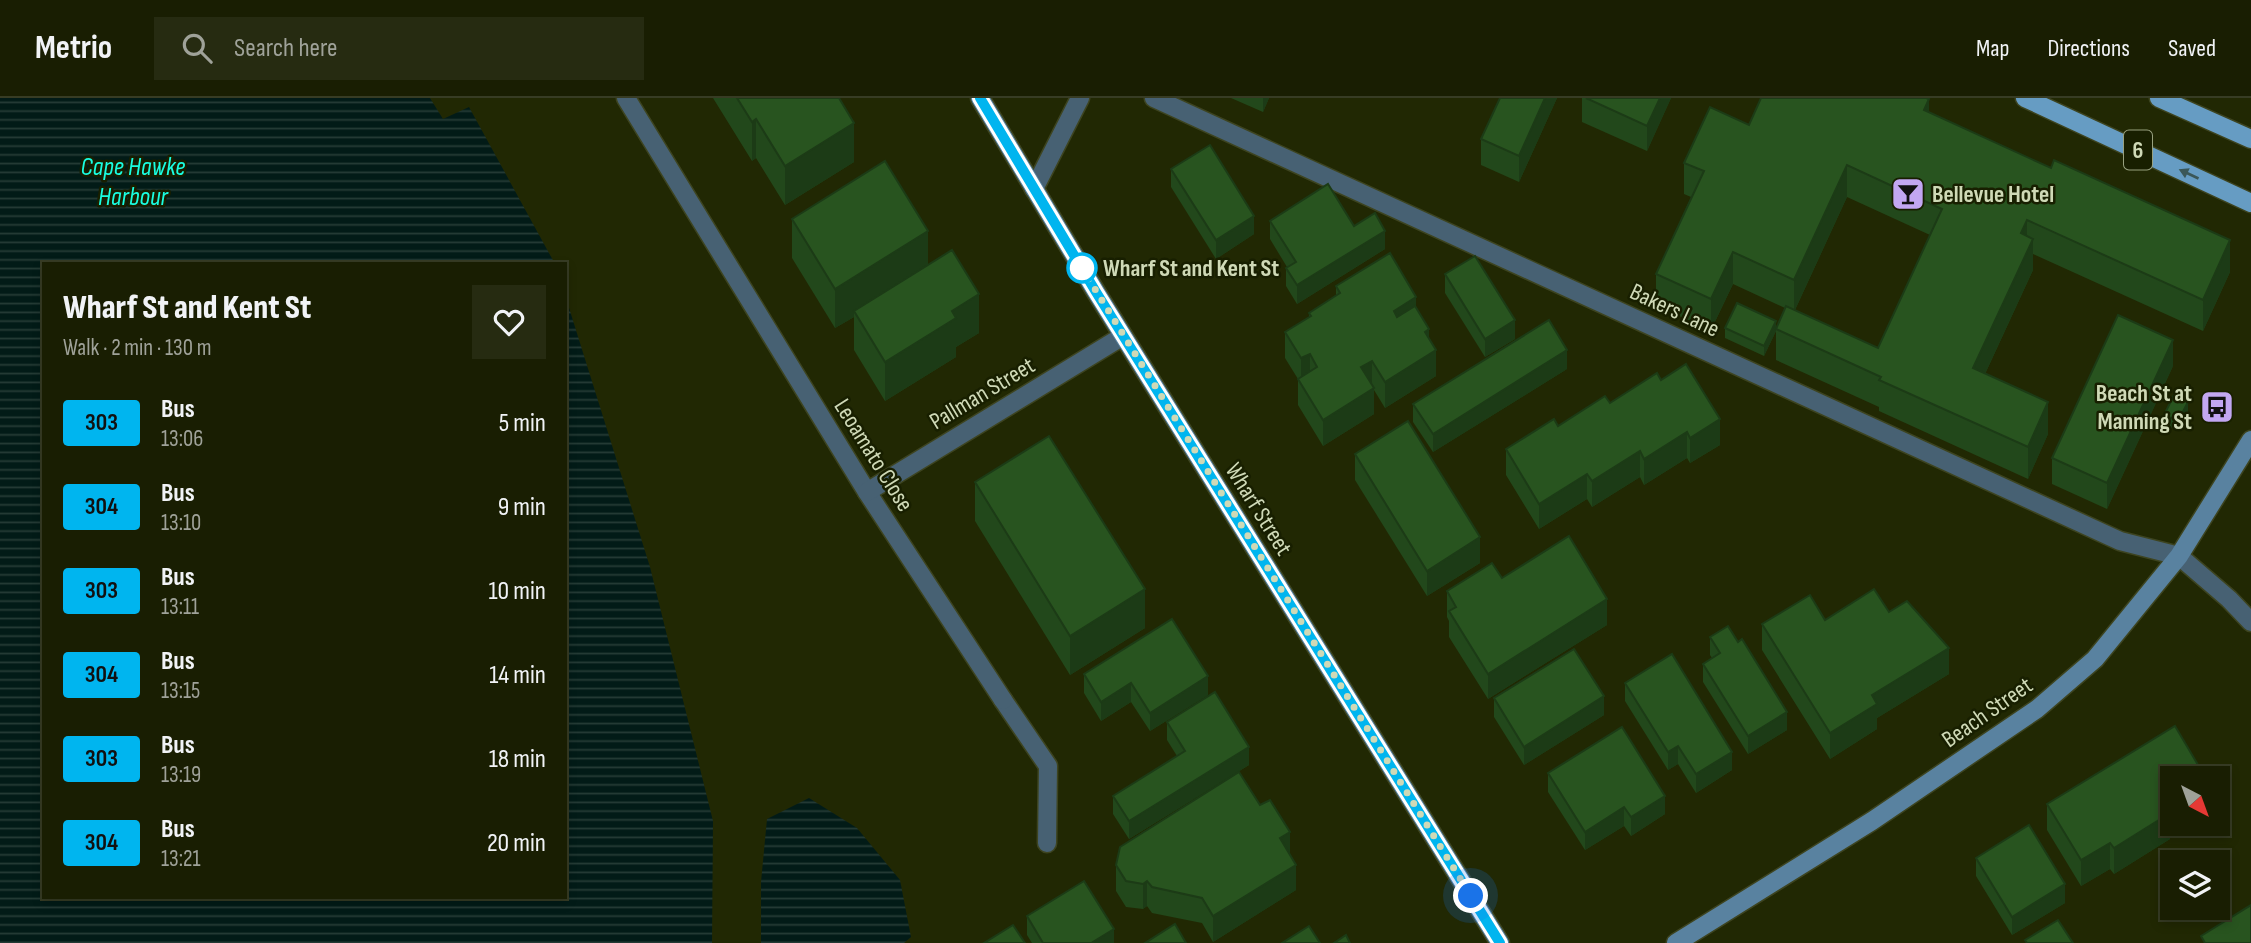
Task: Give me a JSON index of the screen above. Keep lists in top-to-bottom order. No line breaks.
{"streets":{"main road":["6"],"street":["Bakers Lane","Pallman Street","Leoamato Close","Wharf Street","Beach Street"]},"crossings":[["Bakers Lane","Beach Street"],["Pallman Street","Leoamato Close"],["Pallman Street","Wharf Street"]],"water":["Cape Hawke Harbour"],"places":{"bar":["Bellevue Hotel"],"other":["Wharf St and Kent St"],"bus stop":["Beach St at Manning St"]},"lines":["bus line 303"],"north":"bottom right","page":{"header":"Metrio","search":"Search here","nav":["Map","Directions","Saved"],"heading":["Wharf St and Kent St","Walk · 2 min · 130 m"],"list":[{"mark":"303","name":"Bus","note":"13:06","value":"5 min"},{"mark":"304","name":"Bus","note":"13:10","value":"9 min"},{"mark":"303","name":"Bus","note":"13:11","value":"10 min"},{"mark":"304","name":"Bus","note":"13:15","value":"14 min"},{"mark":"303","name":"Bus","note":"13:19","value":"18 min"},{"mark":"304","name":"Bus","note":"13:21","value":"20 min"}]}}
